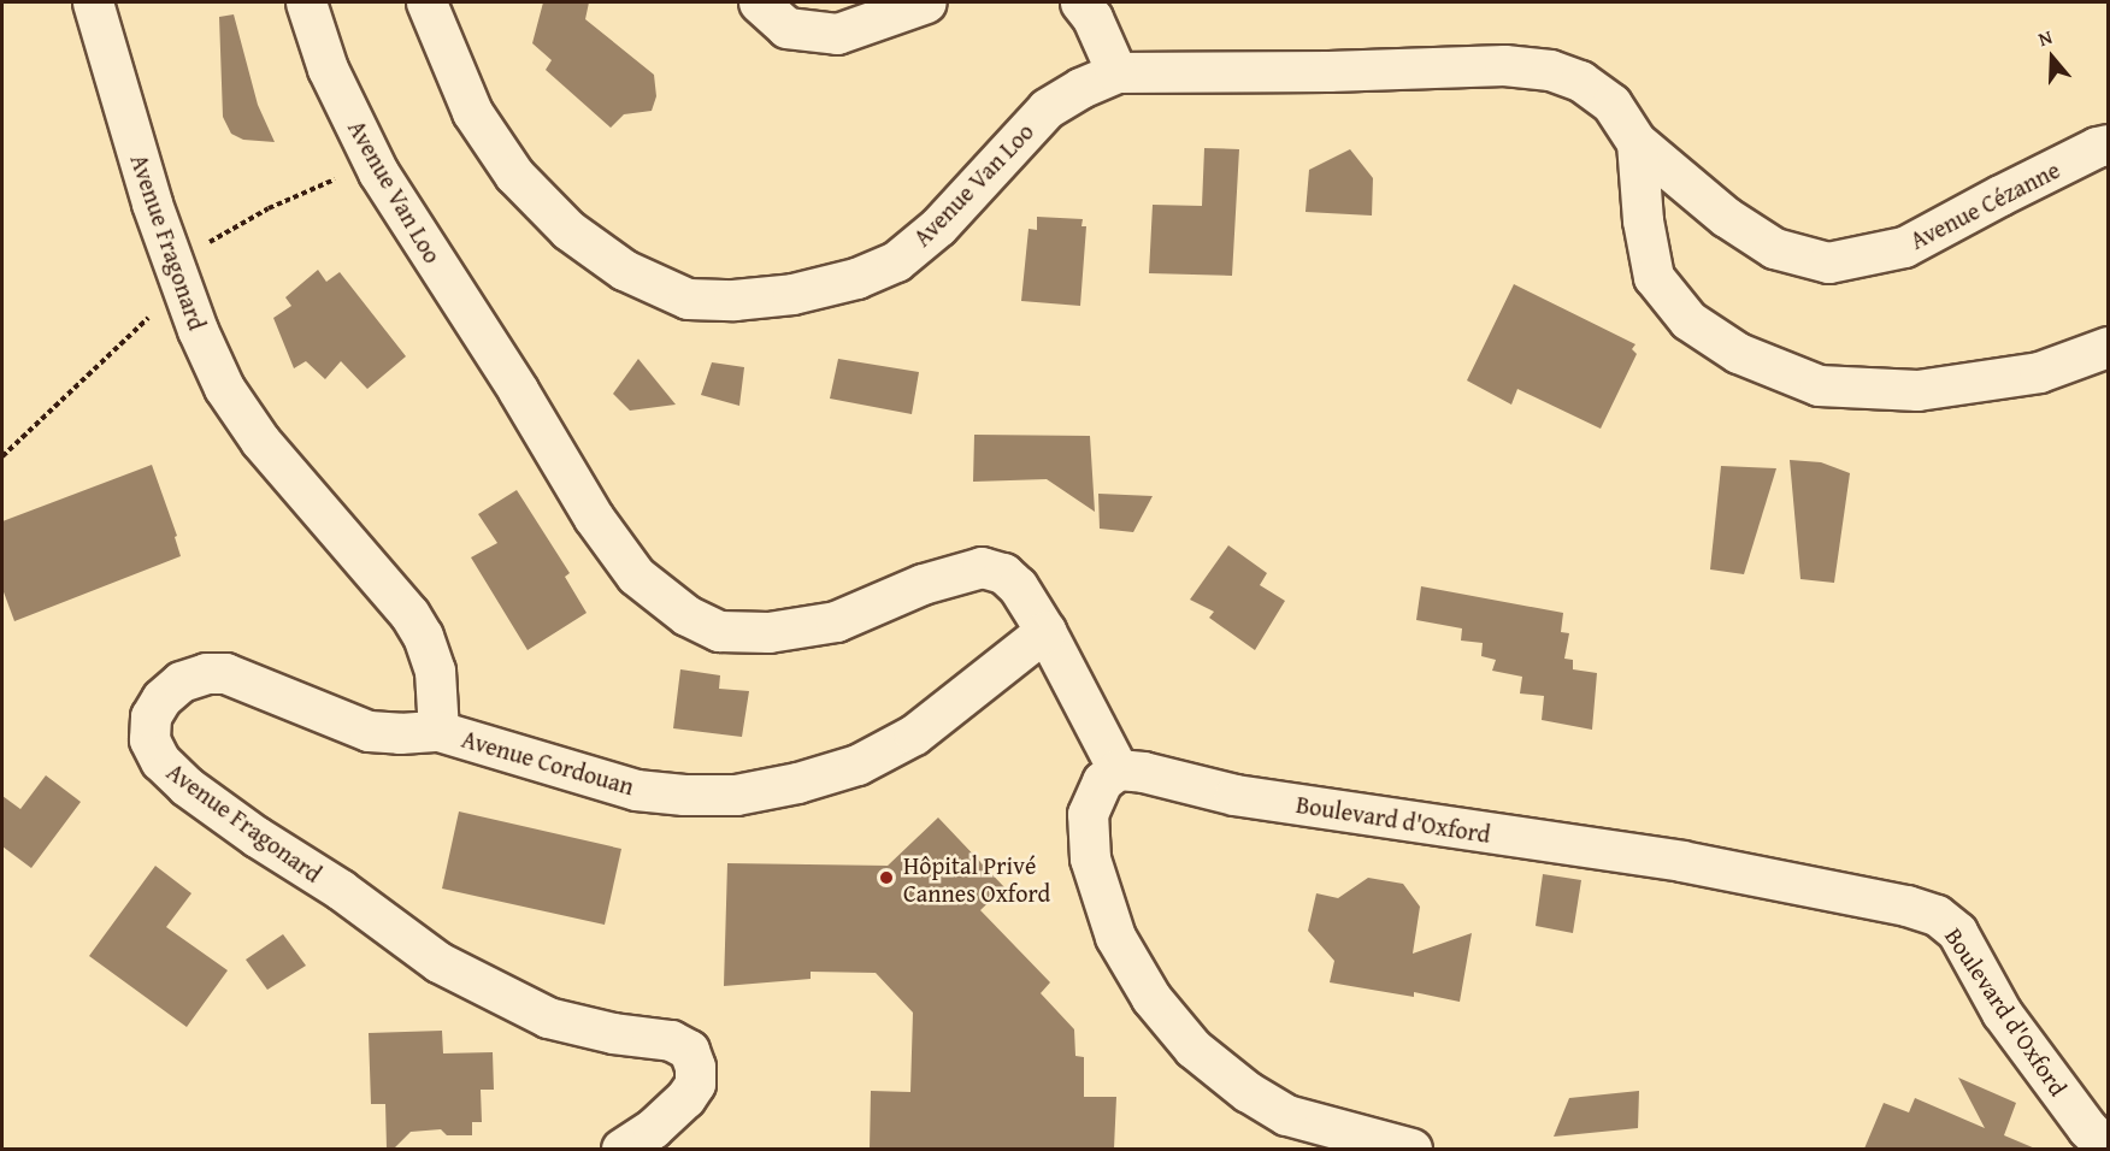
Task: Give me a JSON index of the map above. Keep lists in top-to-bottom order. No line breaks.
{"streets":{"street":["Avenue Van Loo","Avenue Cézanne","Avenue Fragonard","Avenue Cordouan","Boulevard d'Oxford"]},"crossings":[["Avenue Van Loo","Avenue Cézanne"],["Avenue Van Loo","Avenue Cordouan"],["Avenue Van Loo","Boulevard d'Oxford"],["Avenue Fragonard","Avenue Cordouan"]],"places":["Hôpital Privé Cannes Oxford"],"north":"top"}
